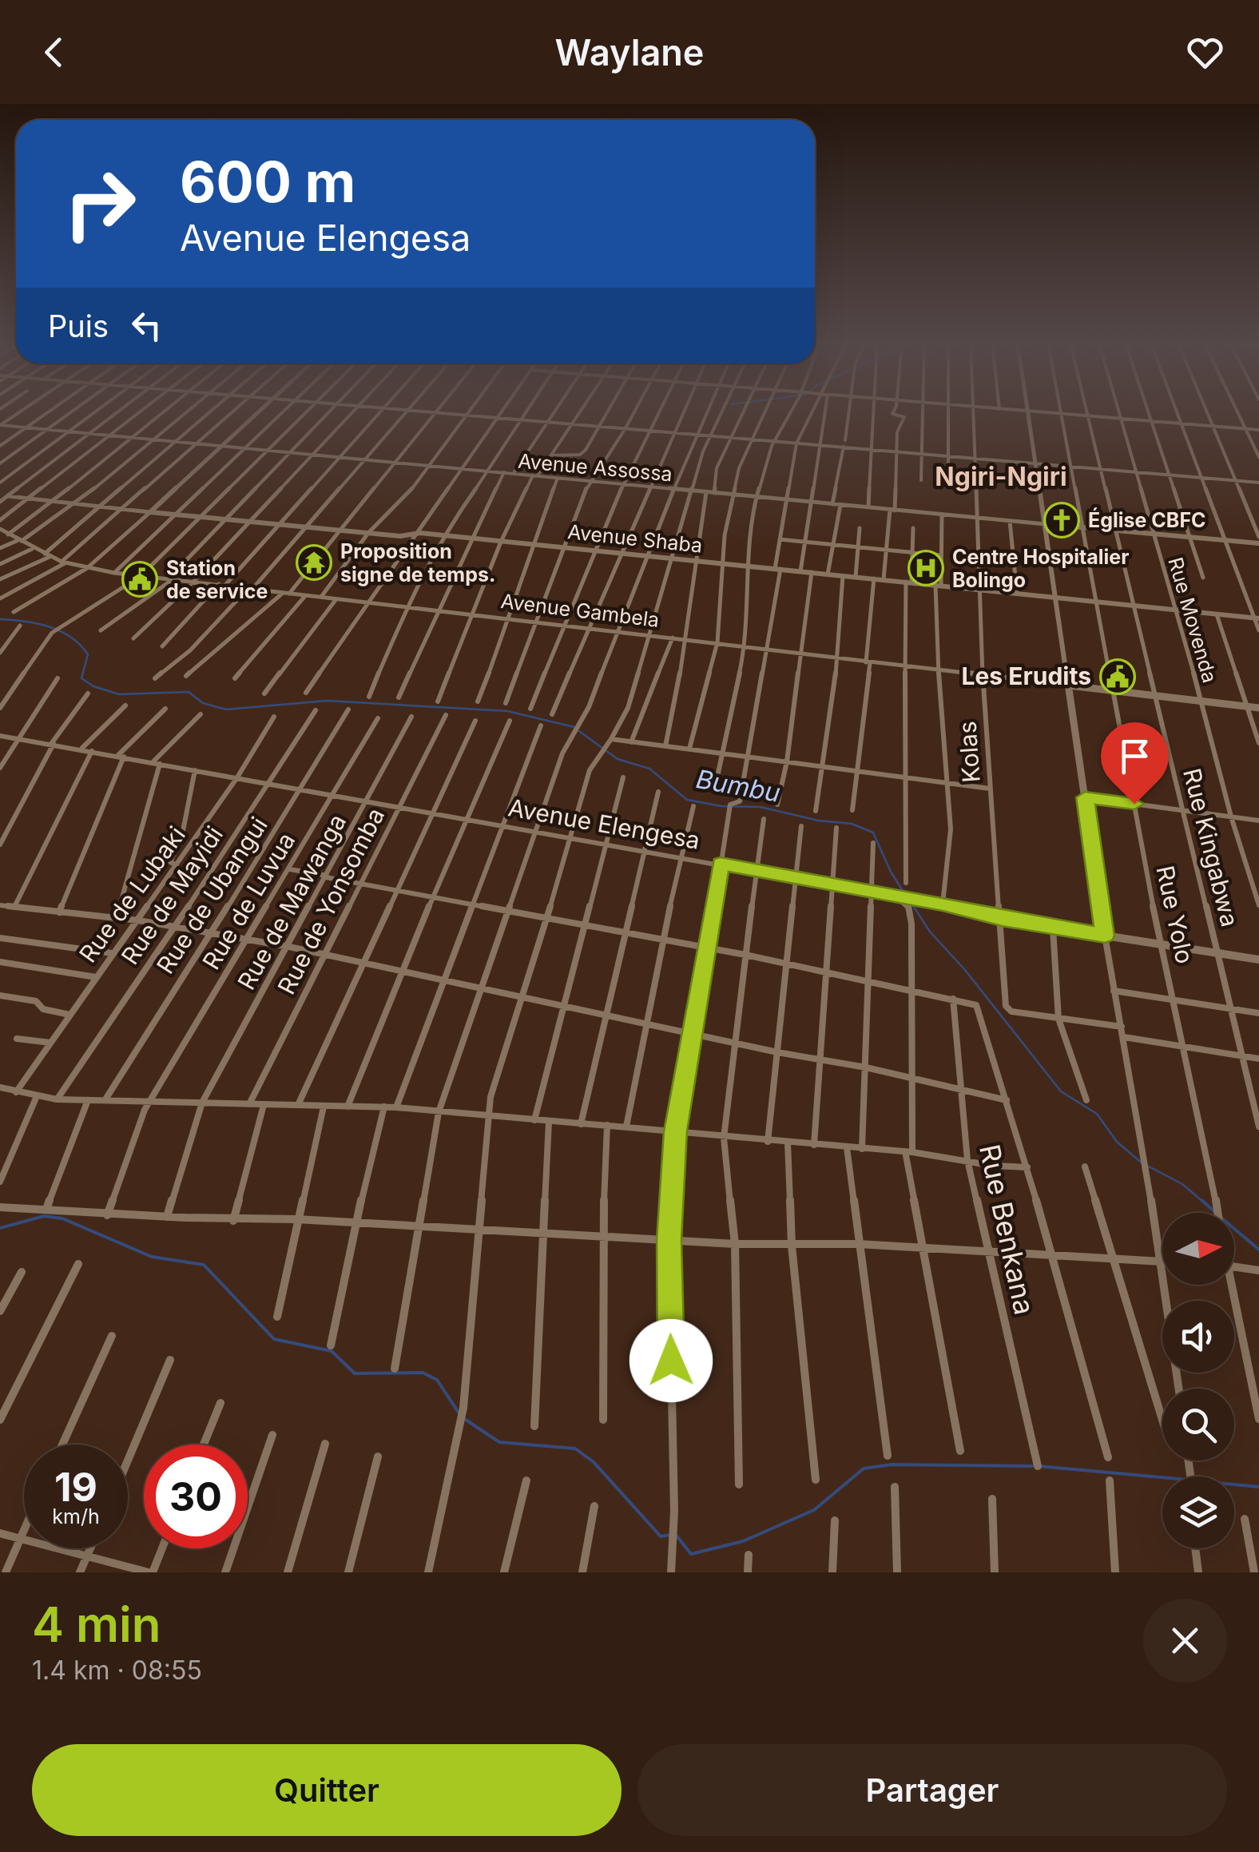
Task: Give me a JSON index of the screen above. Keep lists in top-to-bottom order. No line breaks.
{"streets":{"street":["Avenue Assossa","Avenue Shaba","Avenue Gambela","Rue Movenda","Kolas","Avenue Elengesa","Rue Kingabwa","Rue de Lubaki","Rue de Mayidi","Rue de Ubangui","Rue de Luvua","Rue de Yonsomba","Rue de Mawanga","Rue Yolo","Rue Benkana"]},"crossings":[["Avenue Assossa","Kolas"],["Avenue Shaba","Rue Movenda"],["Avenue Shaba","Kolas"],["Avenue Shaba","Rue Kingabwa"],["Avenue Shaba","Rue Yolo"],["Avenue Gambela","Kolas"],["Kolas","Avenue Elengesa"],["Avenue Elengesa","Rue de Lubaki"],["Avenue Elengesa","Rue de Mayidi"],["Avenue Elengesa","Rue de Ubangui"],["Avenue Elengesa","Rue de Luvua"],["Avenue Elengesa","Rue de Yonsomba"],["Avenue Elengesa","Rue de Mawanga"]],"districts":["Ngiri-Ngiri"],"water":["Bumbu"],"places":{"church":["Église CBFC"],"temple":["Proposition signe de temps."],"hospital":["Centre Hospitalier Bolingo"],"public building":["Station de service","Les Erudits"]},"north":"right","page":{"header":"Waylane","turn":["600 m","Avenue Elengesa"],"then":"Puis","speed":"19 km/h","limit":"30","heading":["4 min","1.4 km · 08:55"],"buttons":["Quitter","Partager"]}}
